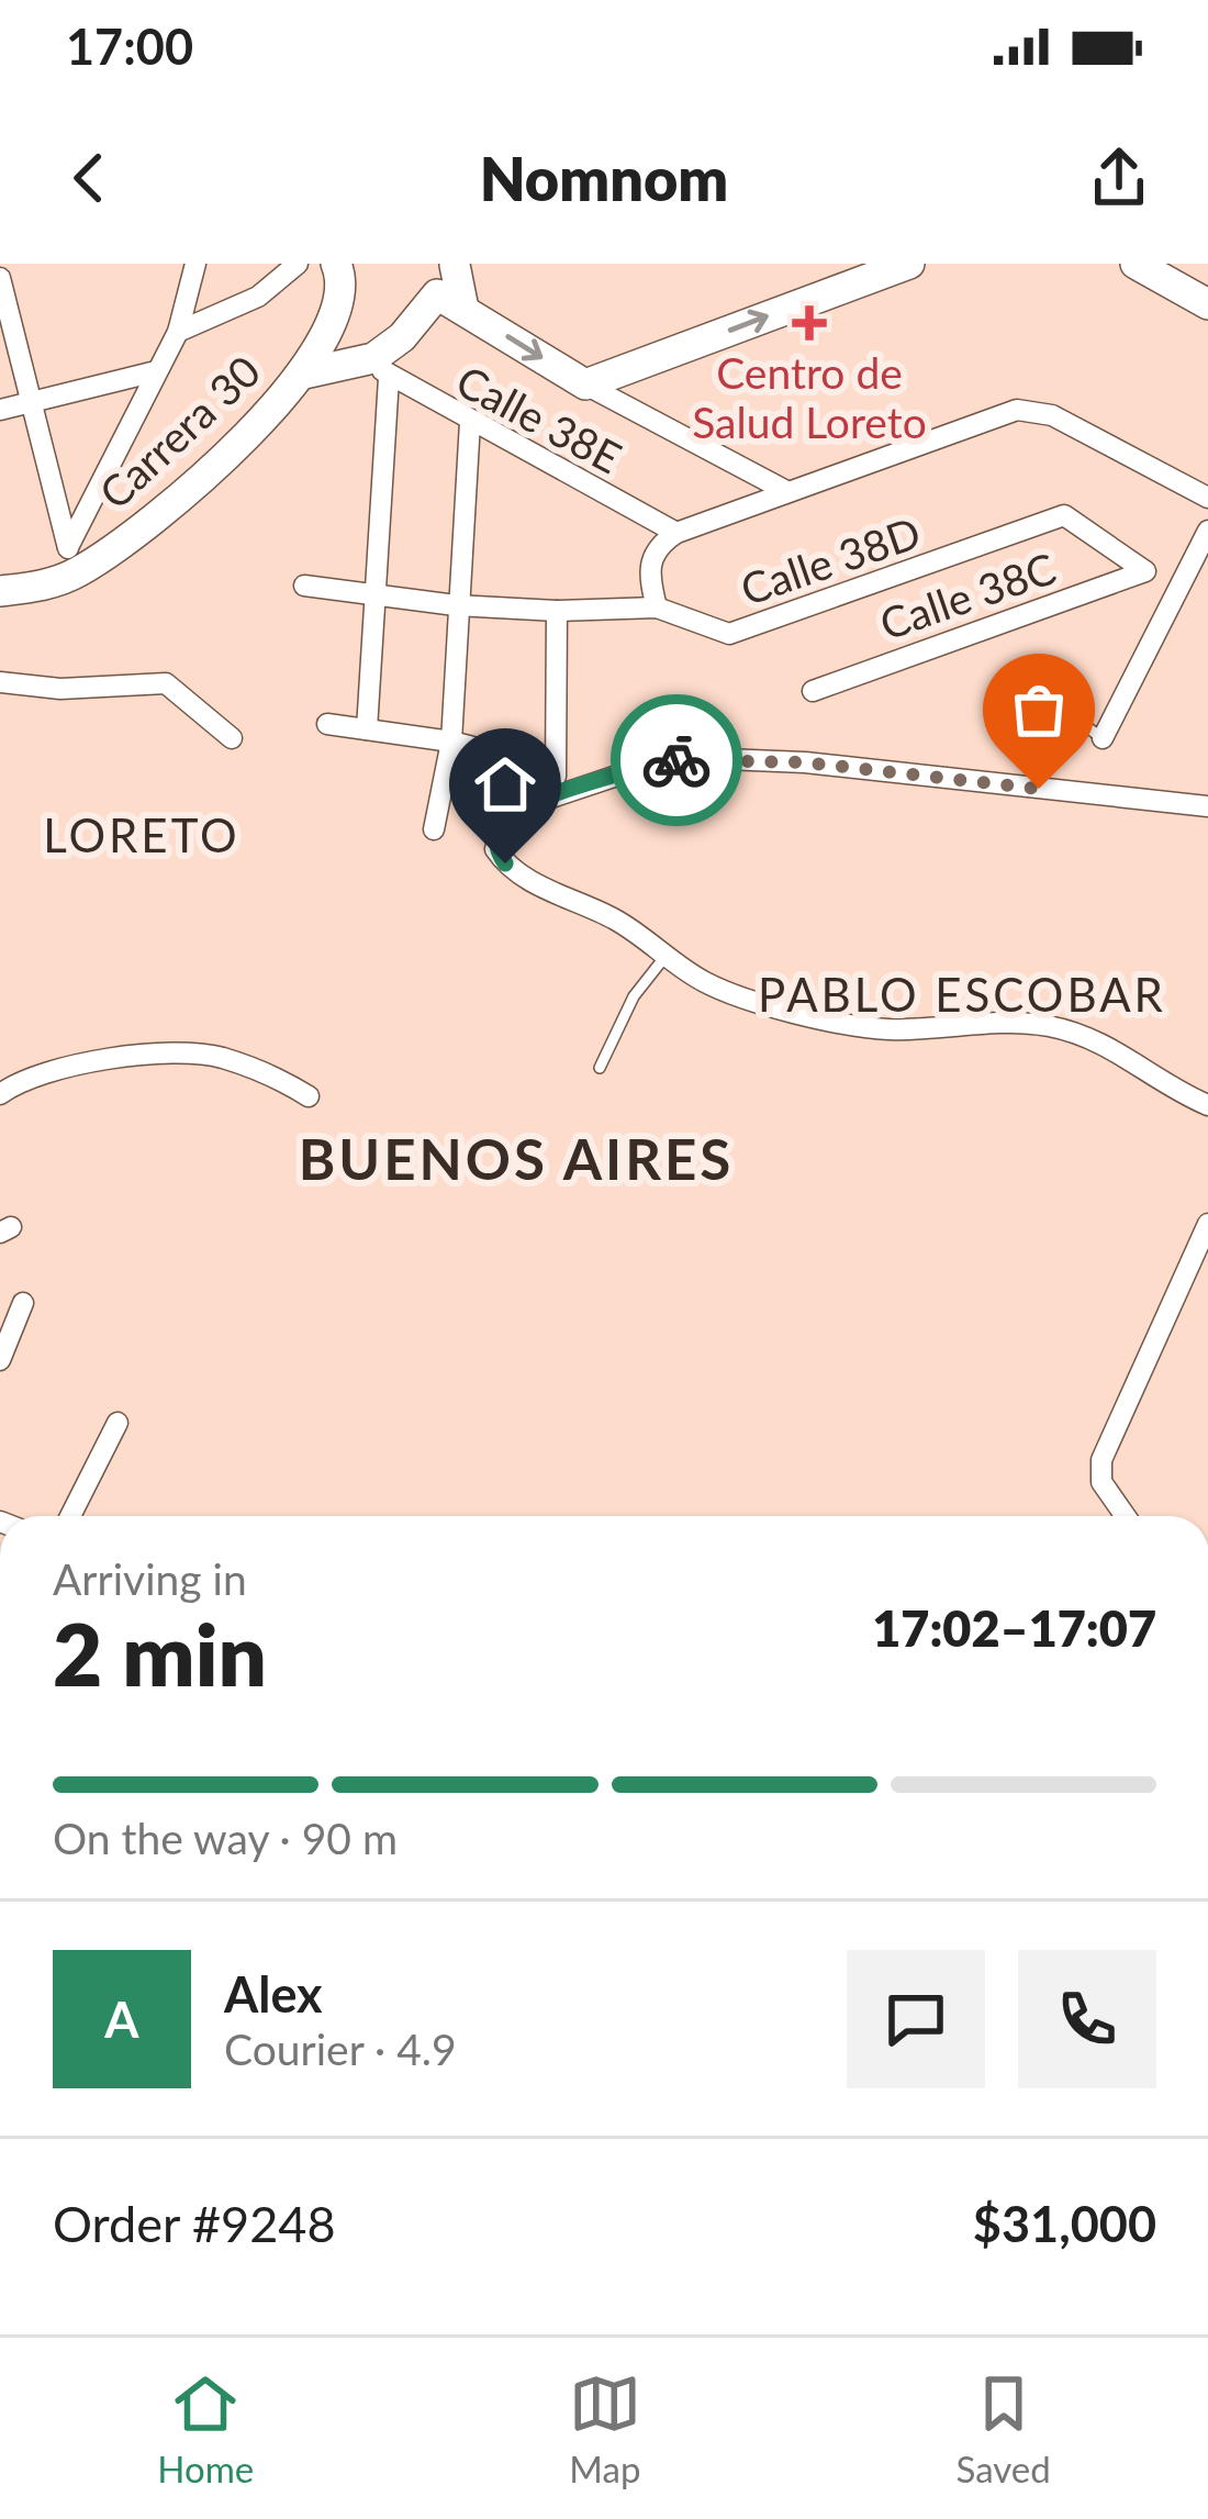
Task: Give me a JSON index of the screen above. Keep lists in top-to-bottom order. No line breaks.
{"streets":{"street":["Calle 38E","Carrera 30","Calle 38D","Calle 38C"]},"crossings":[["Calle 38D","Calle 38C"]],"districts":["LORETO","PABLO ESCOBAR","BUENOS AIRES"],"places":{"health":["Centro de Salud Loreto"]},"page":{"status":"17:00","header":"Nomnom","heading":["2 min","Arriving in","17:02–17:07"],"panel":["Alex","Courier · 4.9","Order #9248","$31,000"],"bar":"On the way · 90 m","round":"A","tabs":["Home","Map","Saved"]}}
